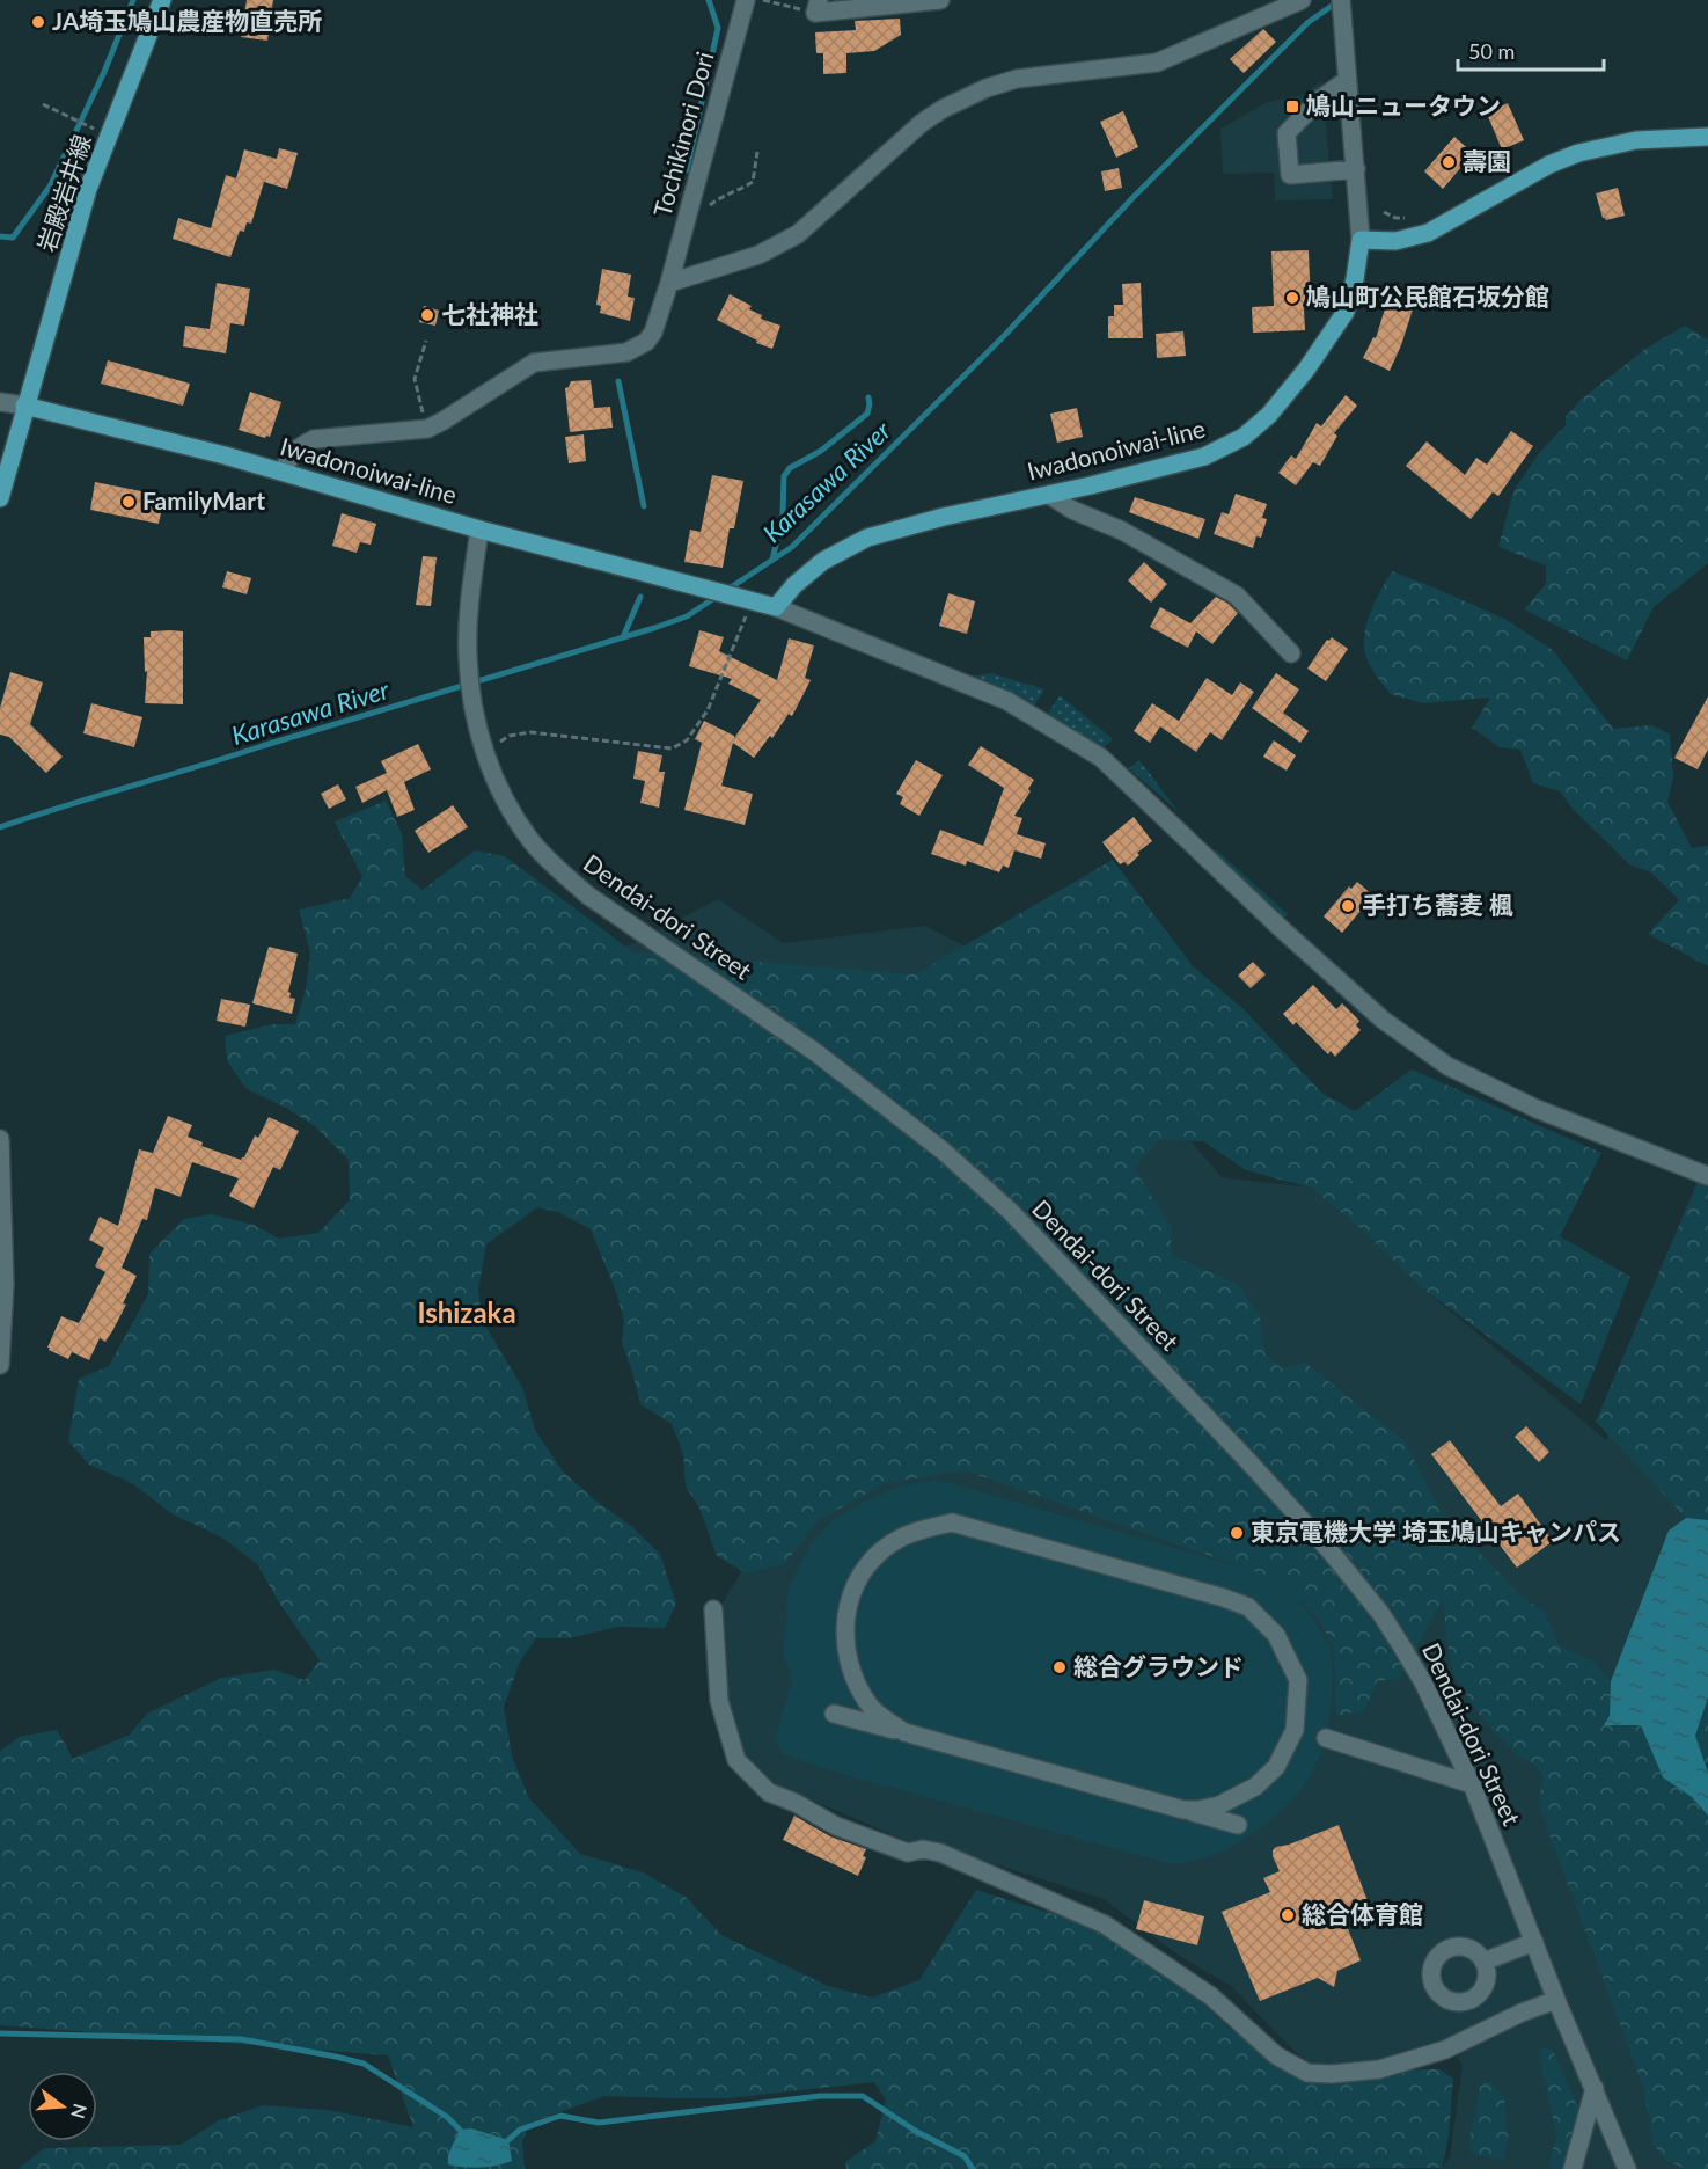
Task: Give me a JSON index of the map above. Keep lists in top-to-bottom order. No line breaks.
{"streets":{"main road":["岩殿岩井線","Iwadonoiwai-line"],"street":["Tochikinori Dori","Dendai-dori Street"]},"crossings":[["岩殿岩井線","Iwadonoiwai-line"],["Iwadonoiwai-line","Dendai-dori Street"]],"districts":["Ishizaka"],"water":["Karasawa River"],"places":{"other":["JA埼玉鳩山農産物直売所","壽園","鳩山町公民館石坂分館","七社神社","FamilyMart","手打ち蕎麦 楓","東京電機大学 埼玉鳩山キャンパス","総合グラウンド","総合体育館"],"transit":["鳩山ニュータウン"]},"scale_bar":"50 m","north":"right"}
